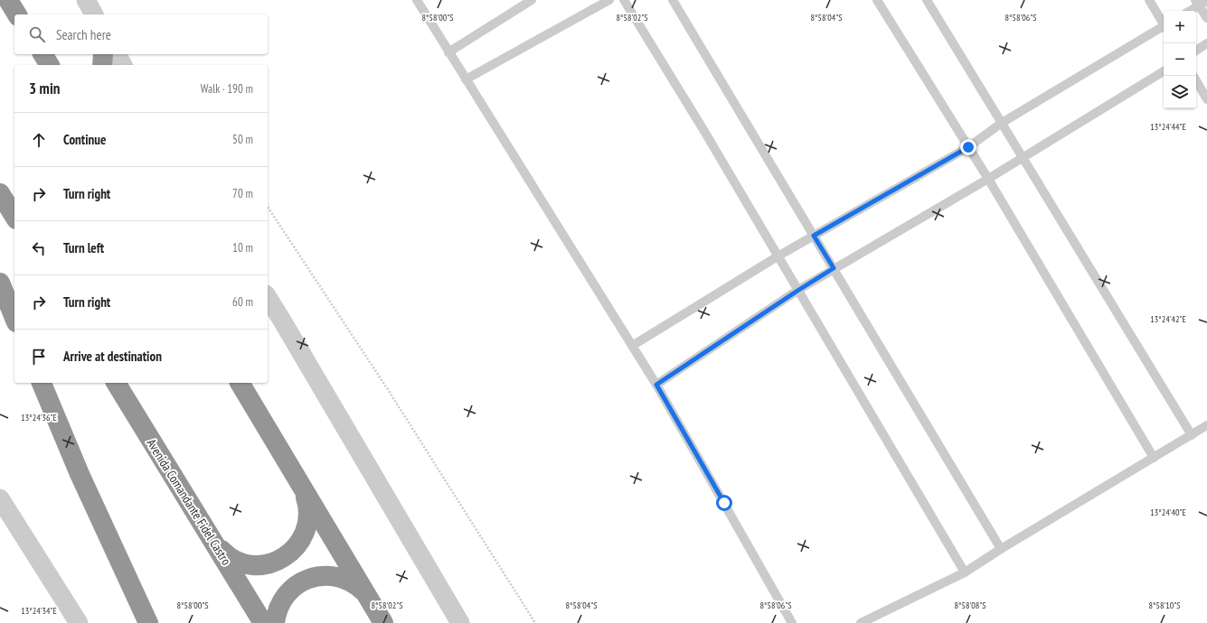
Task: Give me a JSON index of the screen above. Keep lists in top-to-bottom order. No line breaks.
{"streets":{"highway":["Avenida Comandante Fidel Castro"]},"page":{"map_buttons":["+","−"],"search":"Search here","heading":["3 min","Walk · 190 m"],"list":[["Continue","50 m"],["Turn right","70 m"],["Turn left","10 m"],["Turn right","60 m"],"Arrive at destination"]},"coordinates":["8°58'00\"S","8°58'02\"S","8°58'04\"S","8°58'06\"S","13°24'44\"E","13°24'42\"E","13°24'36\"E","13°24'40\"E","8°58'08\"S","8°58'10\"S","13°24'34\"E"]}
